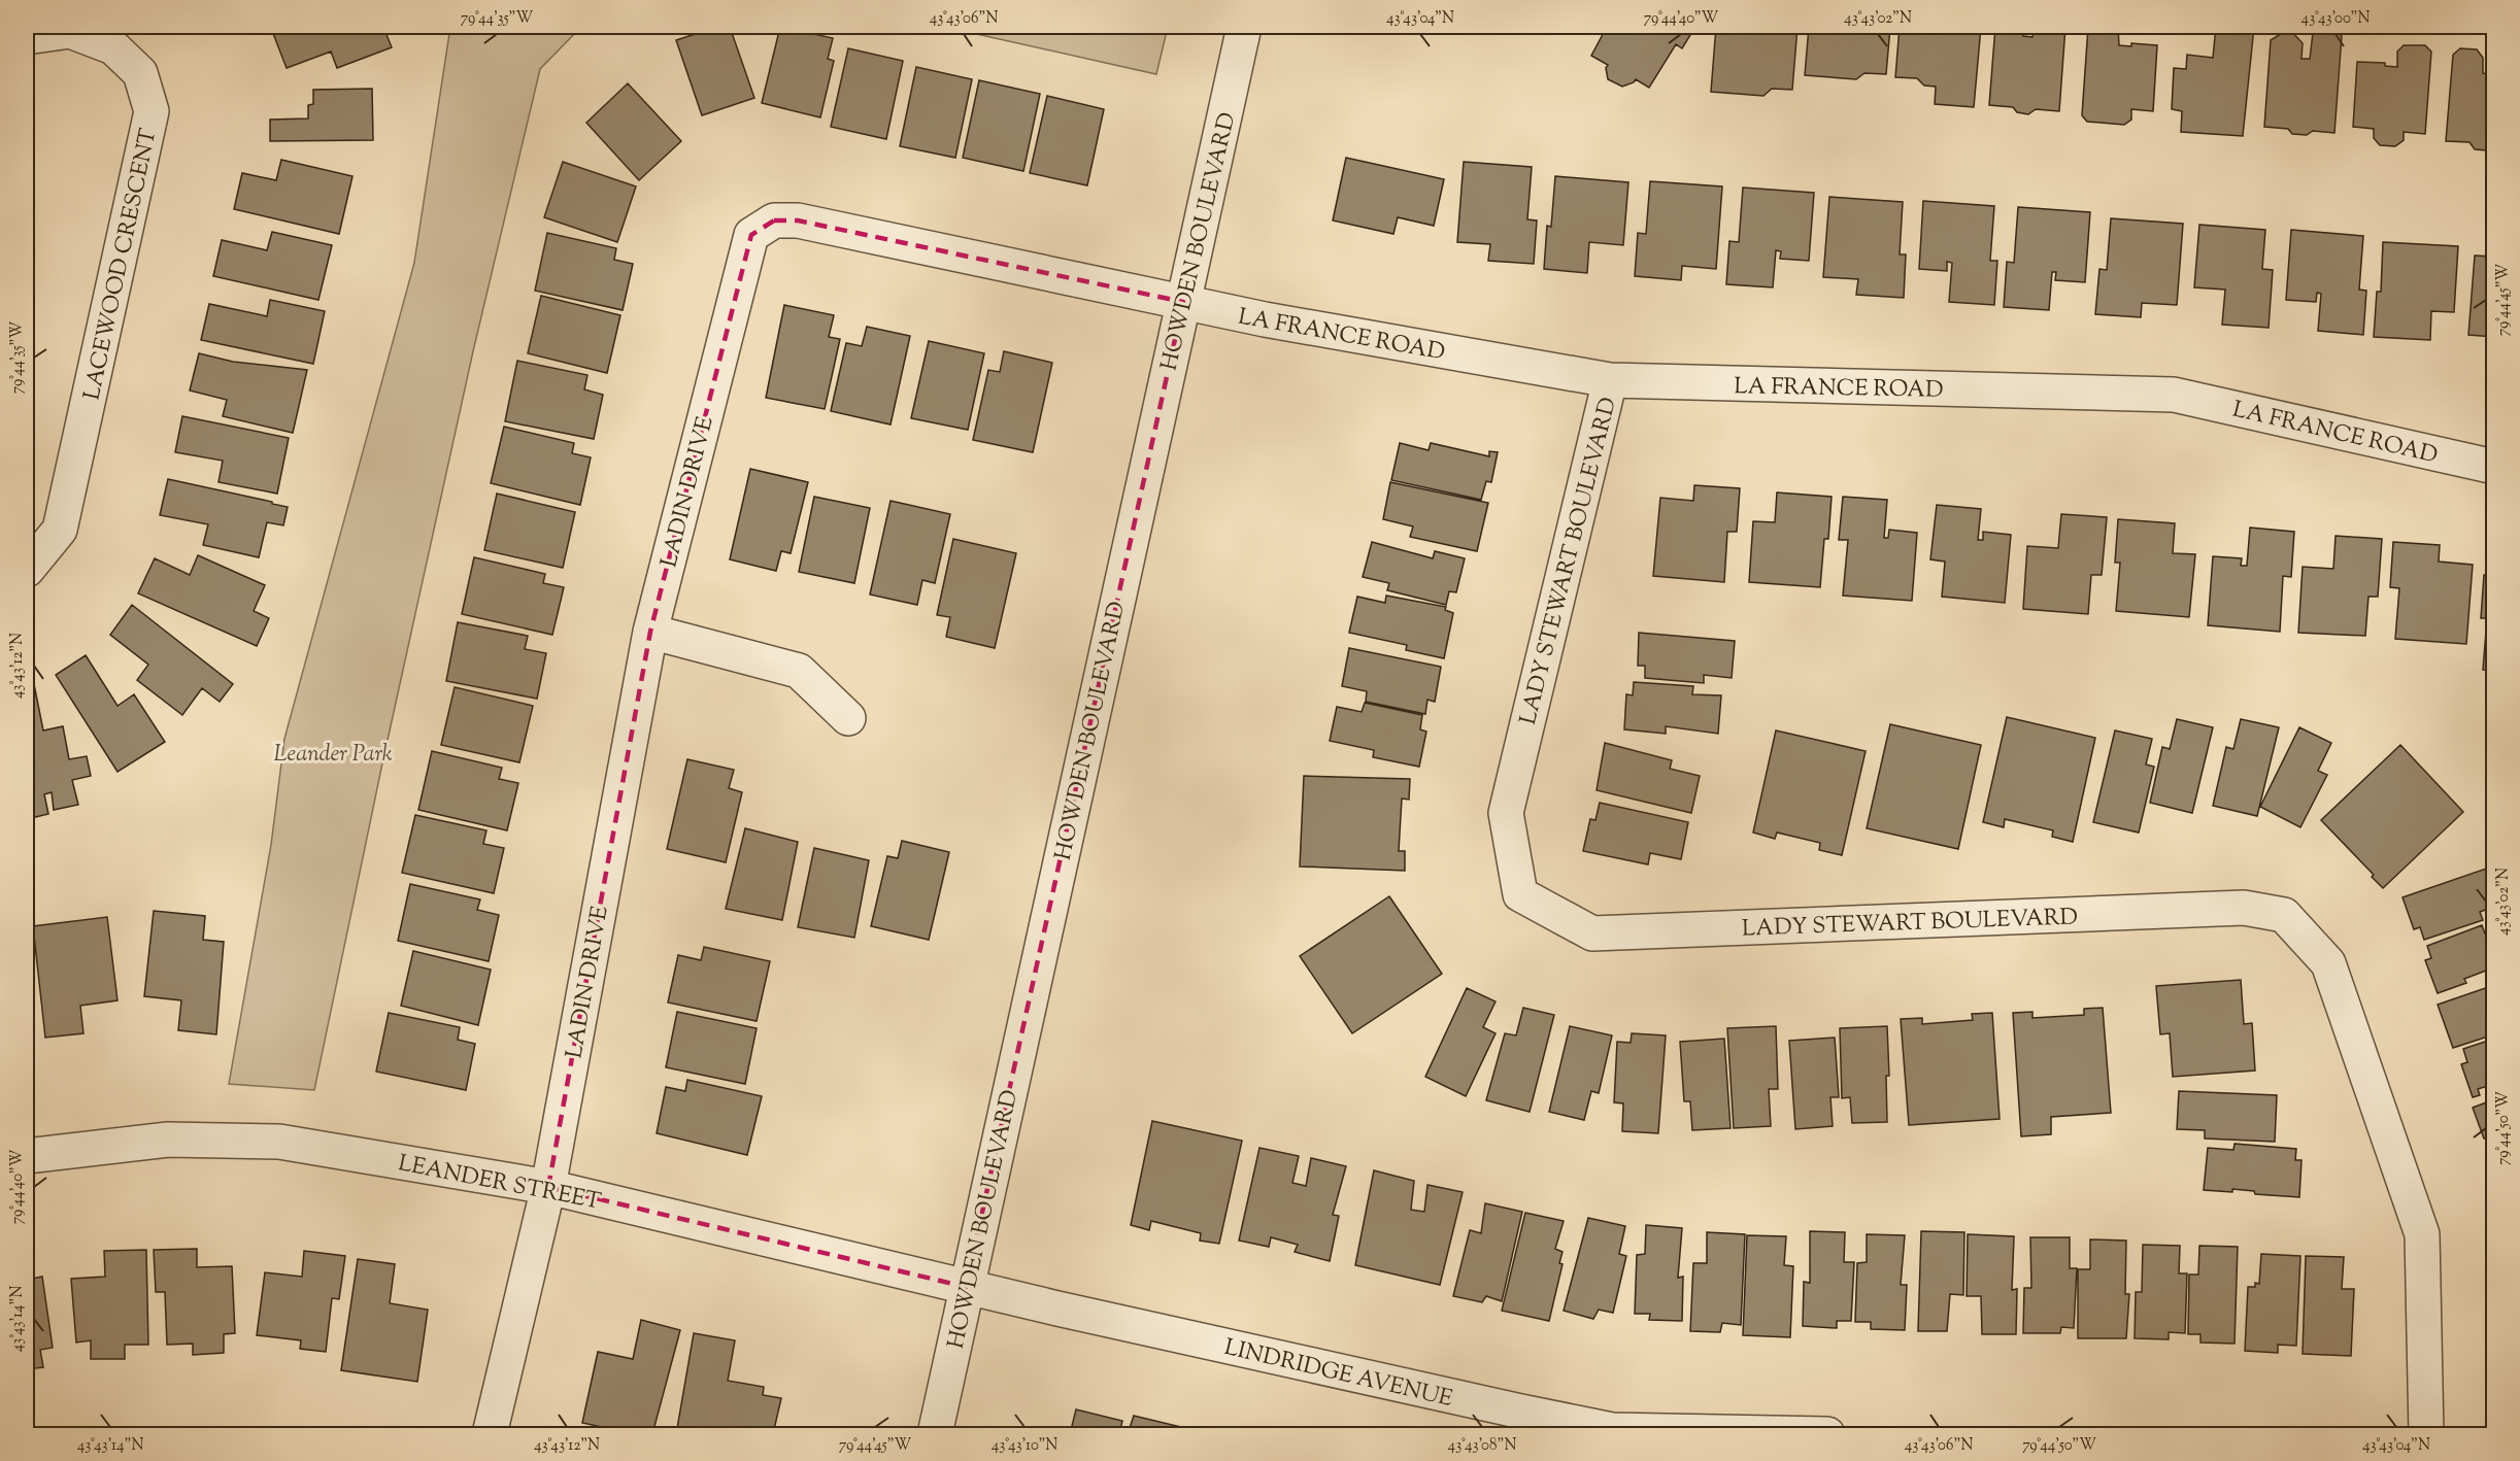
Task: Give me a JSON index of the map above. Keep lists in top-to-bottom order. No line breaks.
{"streets":{"street":["HOWDEN BOULEVARD","LACEWOOD CRESCENT","LA FRANCE ROAD","LADIN DRIVE","LADY STEWART BOULEVARD","LEANDER STREET","LINDRIDGE AVENUE"]},"crossings":[["HOWDEN BOULEVARD","LA FRANCE ROAD"],["HOWDEN BOULEVARD","LADIN DRIVE"],["HOWDEN BOULEVARD","LEANDER STREET"],["HOWDEN BOULEVARD","LINDRIDGE AVENUE"],["LA FRANCE ROAD","LADIN DRIVE"],["LA FRANCE ROAD","LADY STEWART BOULEVARD"],["LADIN DRIVE","LEANDER STREET"],["LEANDER STREET","LINDRIDGE AVENUE"]],"parks":["Leander Park"],"coordinates":["79°44'35\"W","43°43'06\"N","43°43'04\"N","79°44'40\"W","43°43'02\"N","43°43'00\"N","79°44'45\"W","43°43'12\"N","79°44'50\"W","43°43'14\"N","43°43'10\"N","43°43'08\"N"]}
